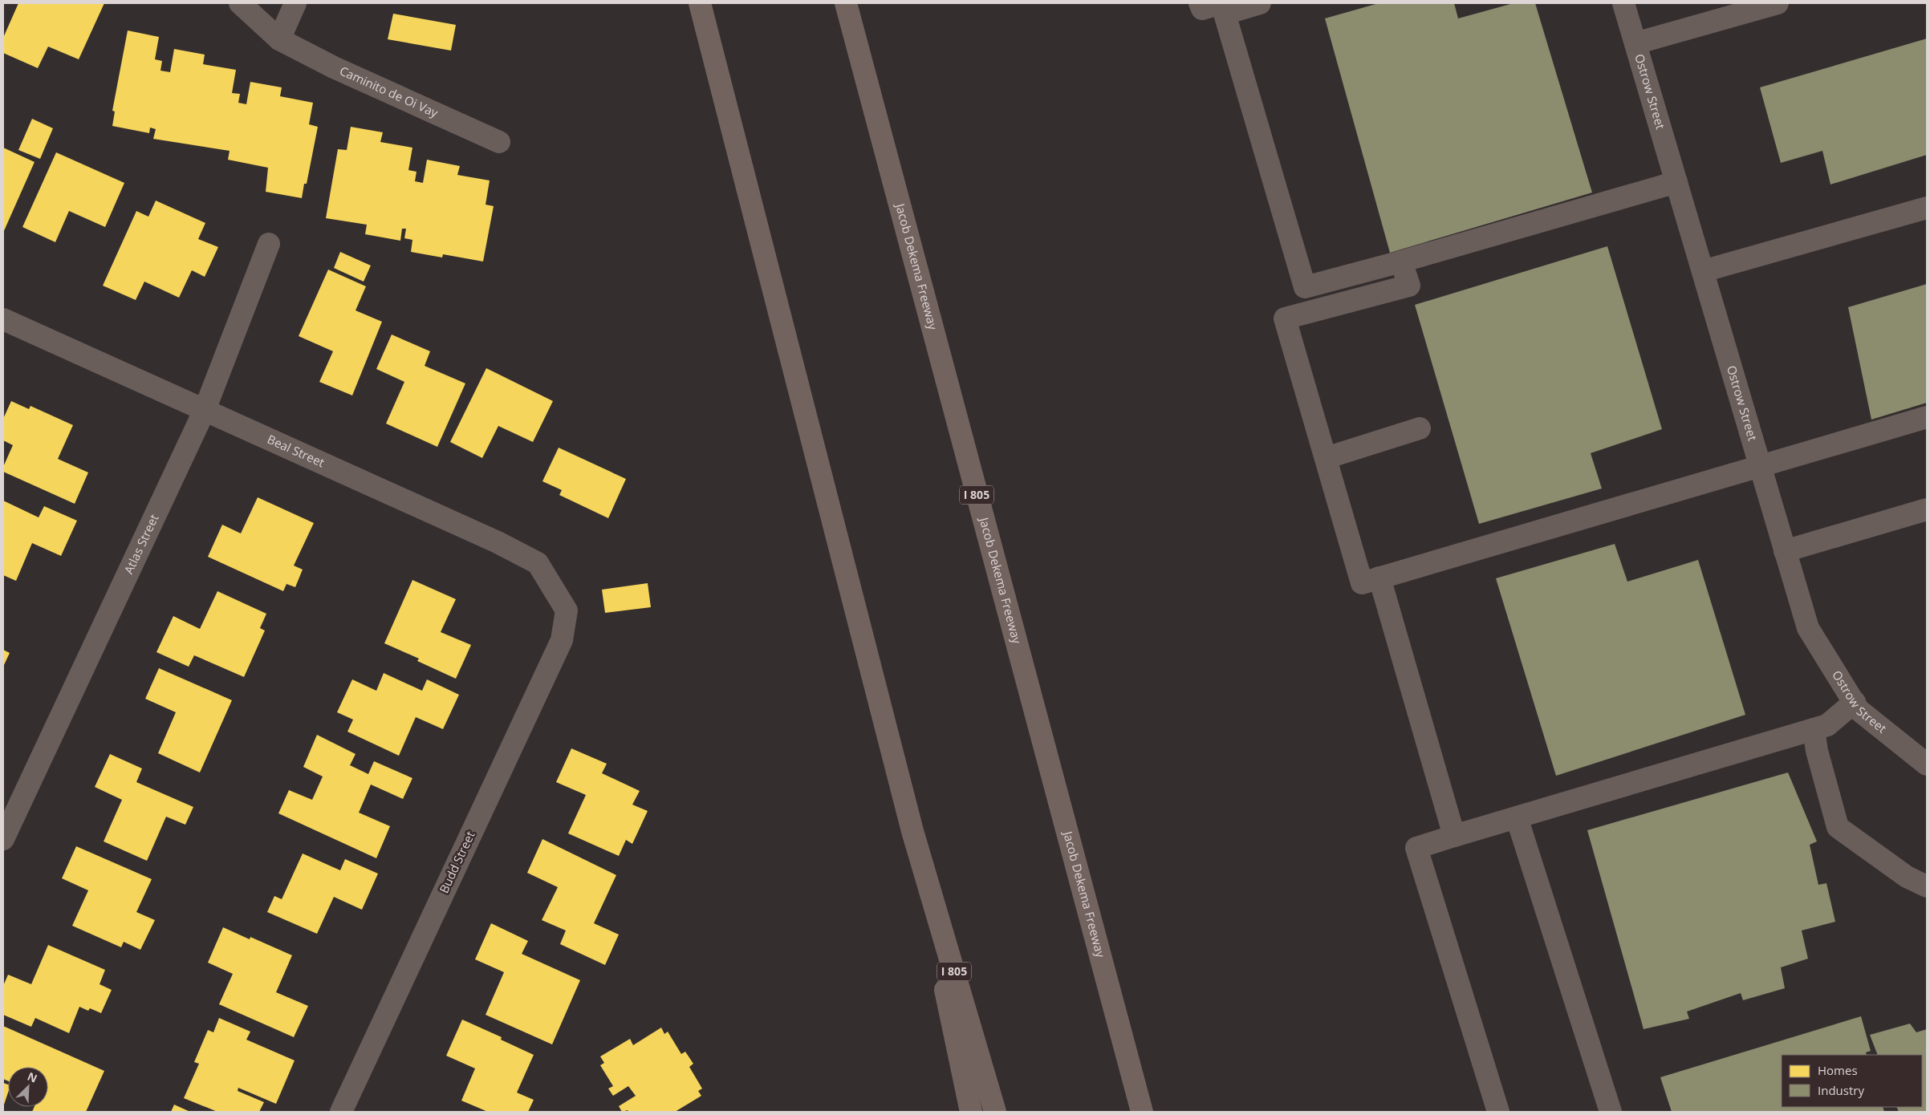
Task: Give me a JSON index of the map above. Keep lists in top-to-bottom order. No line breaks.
{"streets":{"highway":["Jacob Dekema Freeway","I 805"],"street":["Caminito de Oi Vay","Ostrow Street","Beal Street","Atlas Street","Budd Street"]},"crossings":[["Beal Street","Atlas Street"],["Beal Street","Budd Street"]],"legend":["Homes","Industry"],"north":"top right"}
